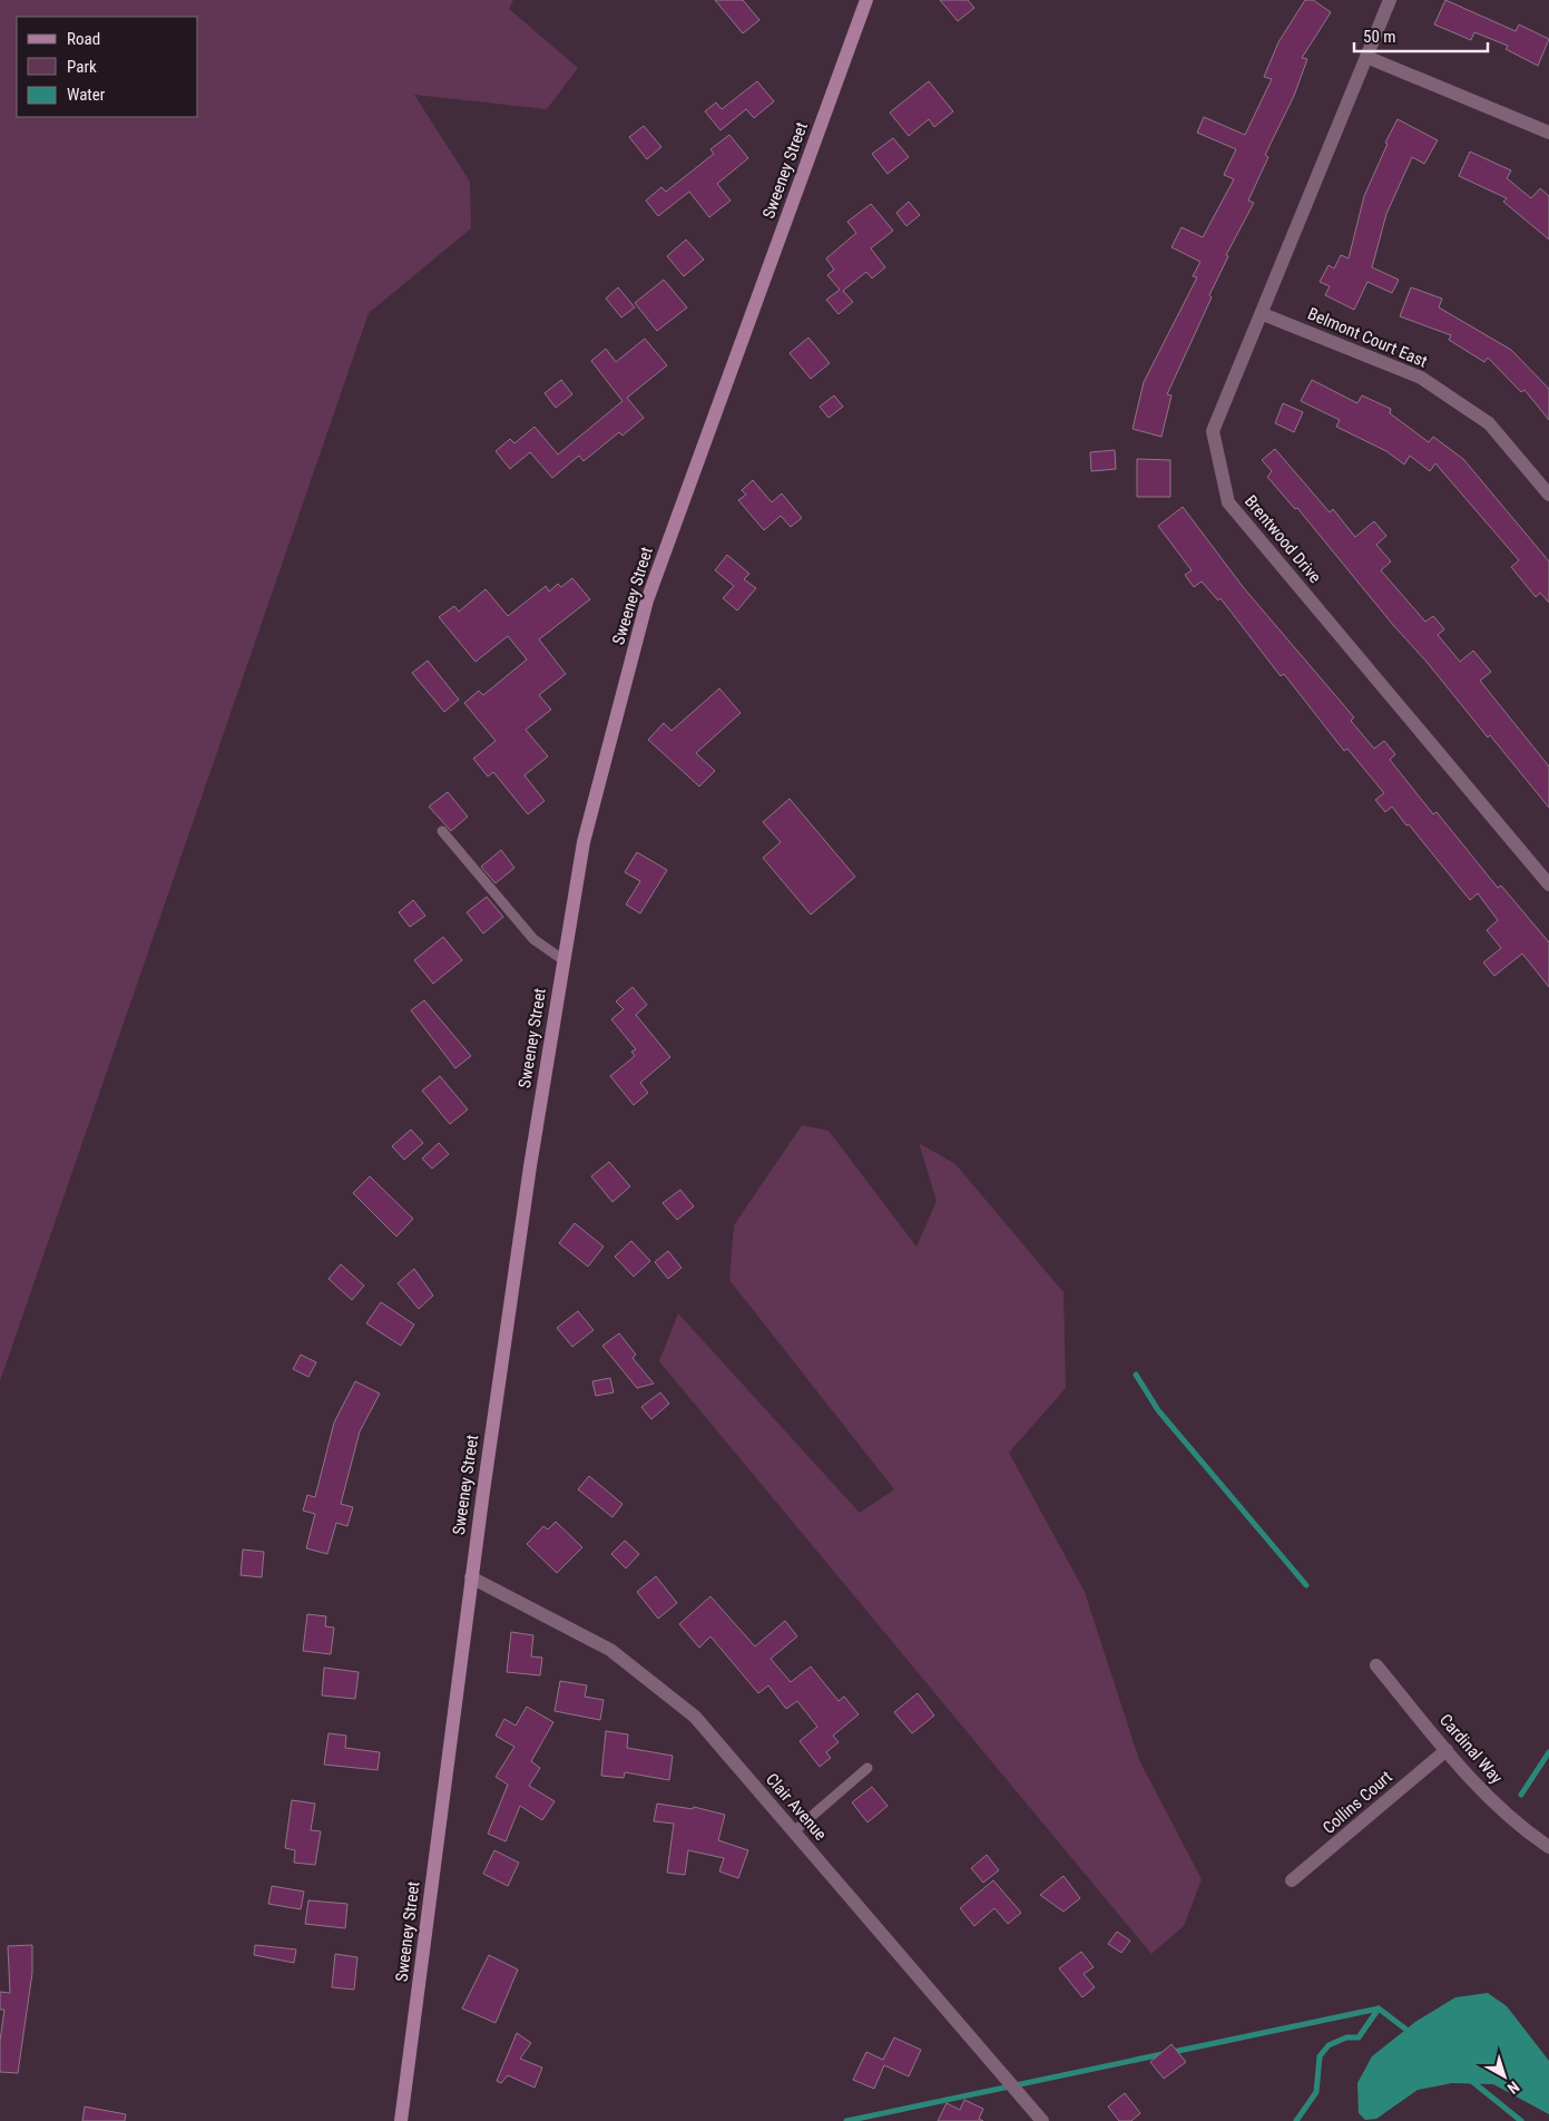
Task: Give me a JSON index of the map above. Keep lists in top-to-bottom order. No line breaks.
{"streets":{"street":["Sweeney Street","Belmont Court East","Brentwood Drive","Cardinal Way","Collins Court","Clair Avenue"]},"crossings":[["Sweeney Street","Clair Avenue"],["Belmont Court East","Brentwood Drive"],["Cardinal Way","Collins Court"]],"legend":["Road","Park","Water"],"scale_bar":"50 m","north":"bottom right"}
